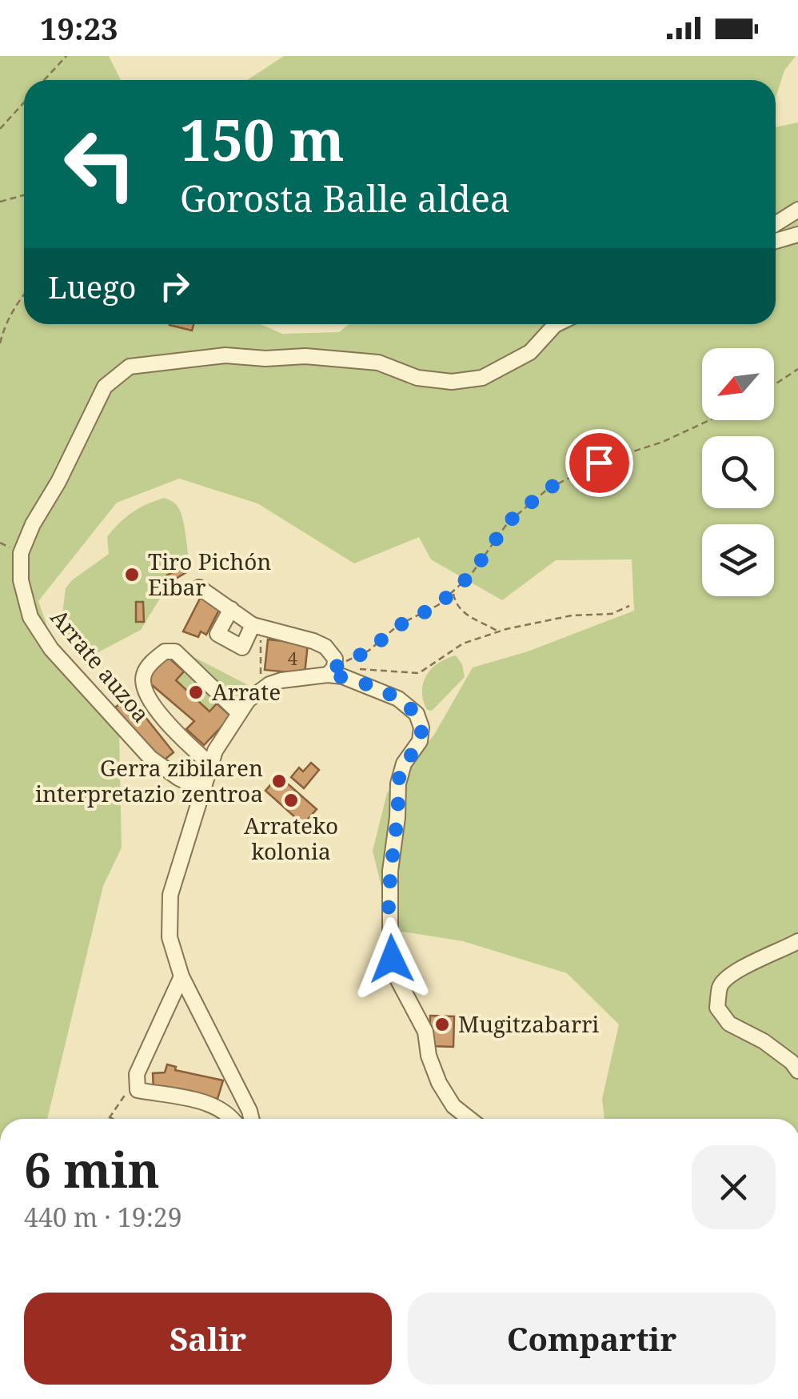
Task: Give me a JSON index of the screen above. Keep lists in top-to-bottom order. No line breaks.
{"streets":{"street":["Arrate auzoa"]},"places":["Tiro Pichón Eibar","Arrate","Gerra zibilaren interpretazio zentroa","Arrateko kolonia","Mugitzabarri"],"house_numbers":["4"],"north":"bottom left","page":{"status":"19:23","turn":["150 m","Gorosta Balle aldea"],"then":"Luego","heading":["6 min","440 m · 19:29"],"buttons":["Salir","Compartir"]}}
